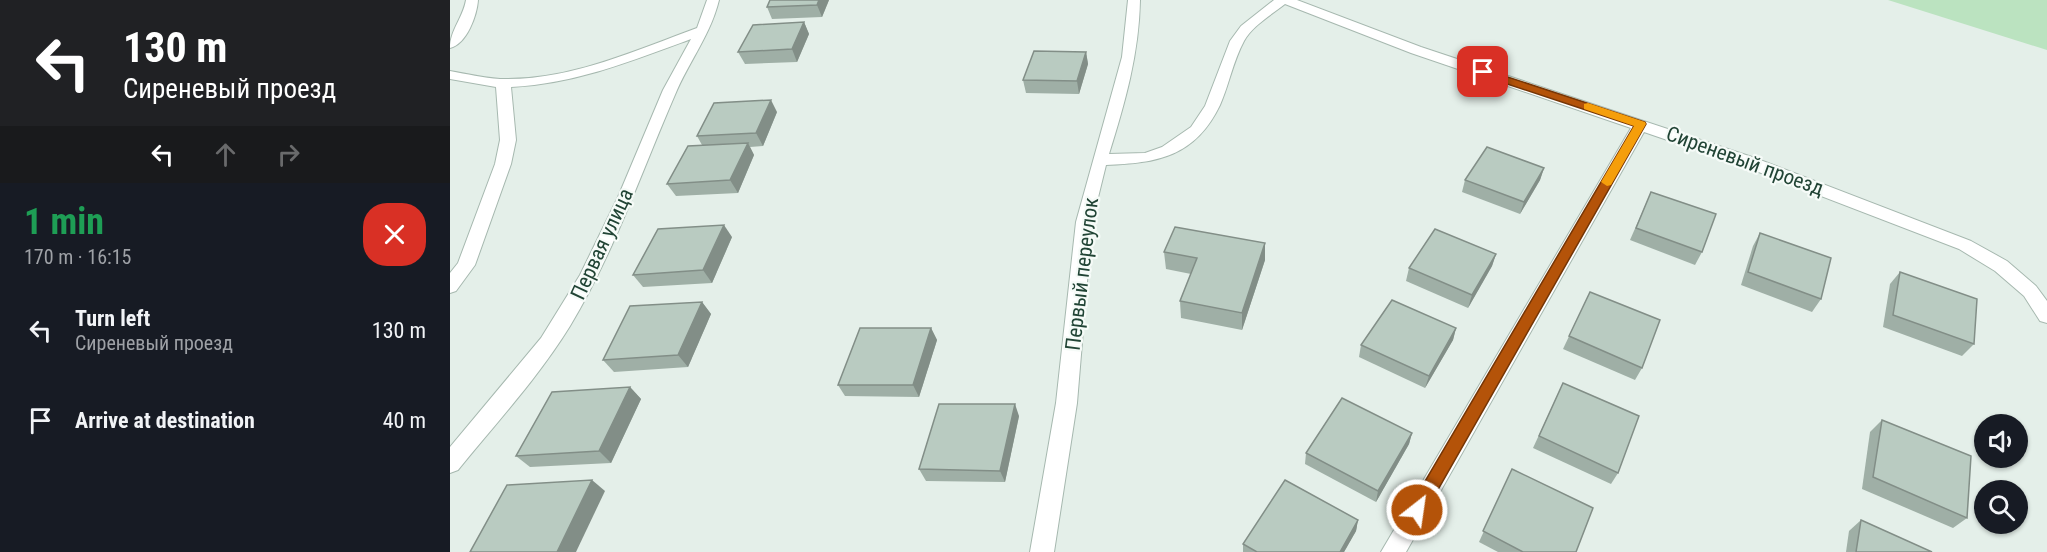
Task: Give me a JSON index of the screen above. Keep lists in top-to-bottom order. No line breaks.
{"streets":{"street":["Сиреневый проезд","Первая улица","Первый переулок"]},"page":{"turn":["130 m","Сиреневый проезд"],"heading":["1 min","170 m · 16:15"],"list":[{"name":"Turn left","note":"Сиреневый проезд","value":"130 m"},{"name":"Arrive at destination","value":"40 m"}]}}
